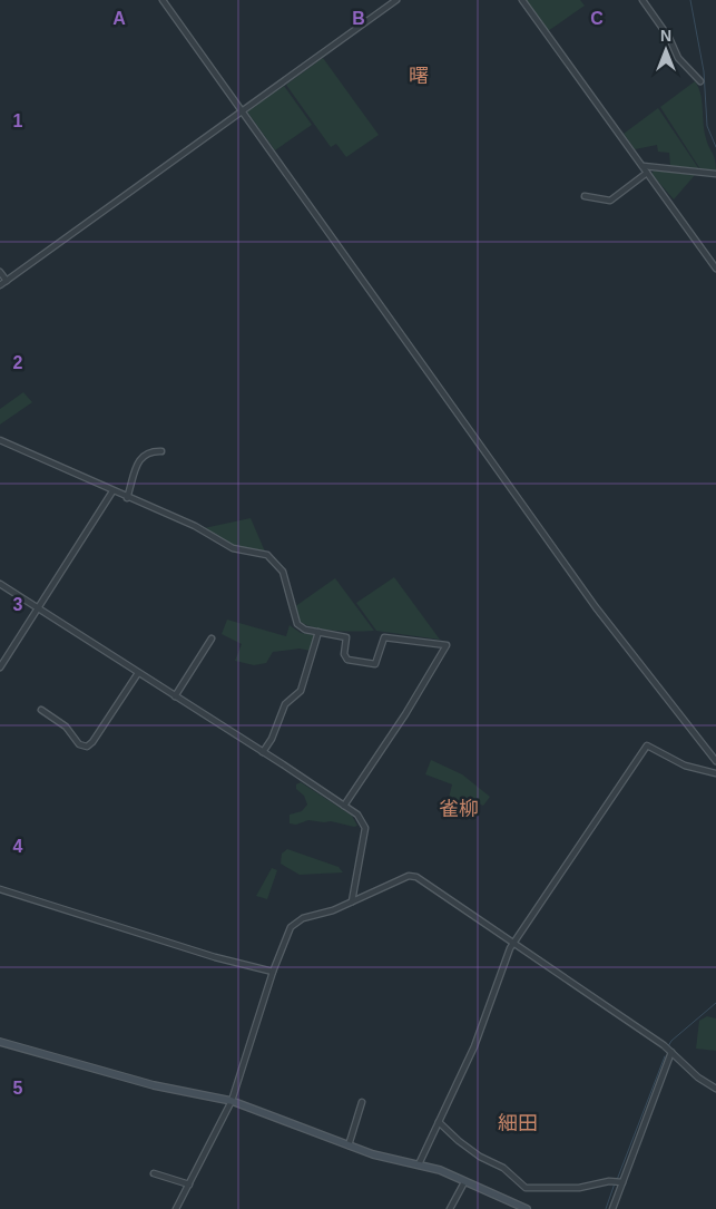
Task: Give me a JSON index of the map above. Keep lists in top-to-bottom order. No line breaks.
{"districts":["曙","雀柳","細田"],"north":"top","grid":{"columns":["A","B","C"],"rows":["1","2","3","4","5"]}}
